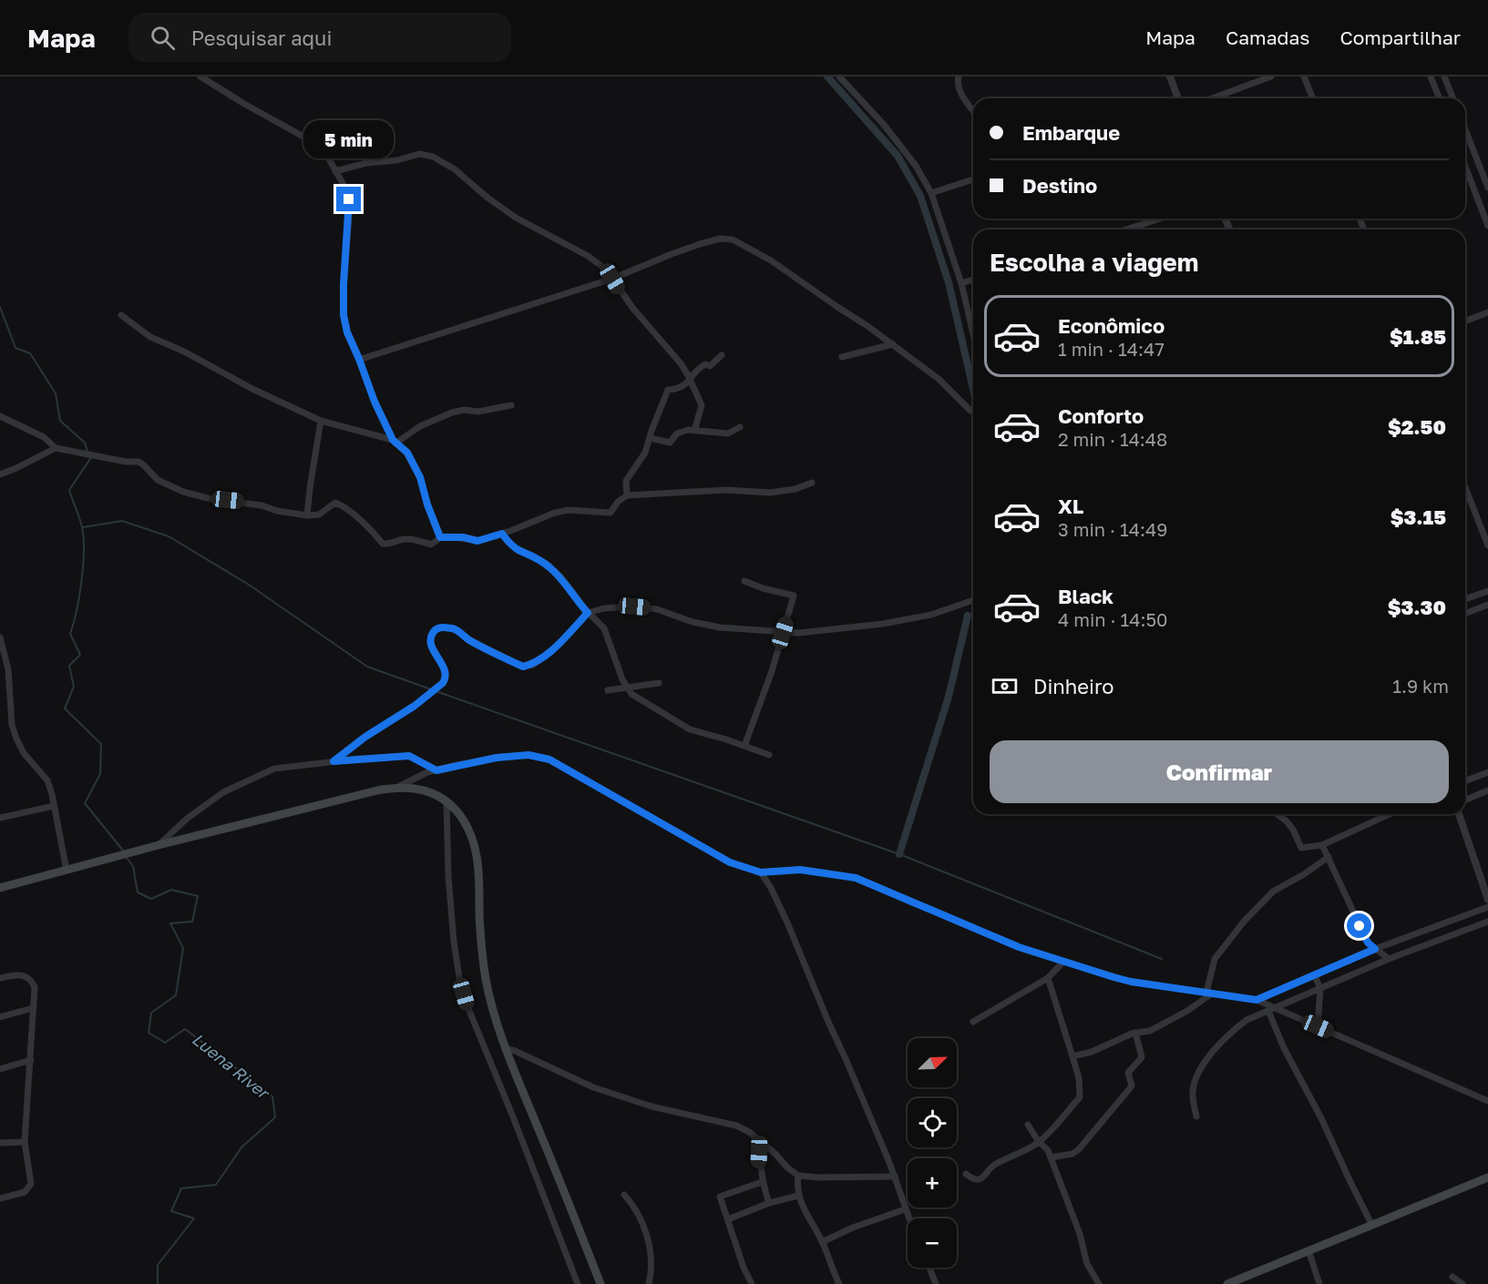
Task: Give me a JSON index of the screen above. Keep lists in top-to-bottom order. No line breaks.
{"water":["Luena River"],"north":"top right","page":{"header":"Mapa","search":"Pesquisar aqui","nav":["Mapa","Camadas","Compartilhar"],"banner":["Embarque","Destino"],"bubble":"5 min","heading":"Escolha a viagem","list":[{"name":"Econômico","note":"1 min · 14:47","value":"$1.85"},{"name":"Conforto","note":"2 min · 14:48","value":"$2.50"},{"name":"XL","note":"3 min · 14:49","value":"$3.15"},{"name":"Black","note":"4 min · 14:50","value":"$3.30"}],"pay":["Dinheiro","1.9 km"],"buttons":"Confirmar","map_buttons":["+","−"]}}
